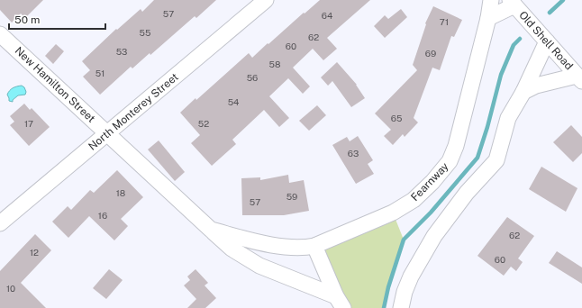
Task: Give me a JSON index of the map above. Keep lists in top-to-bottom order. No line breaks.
{"streets":{"street":["Old Shell Road","New Hamilton Street","North Monterey Street","Fearnway"]},"crossings":[["New Hamilton Street","North Monterey Street"],["New Hamilton Street","Fearnway"]],"house_numbers":["57","64","71","55","62","60","53","69","58","51","56","54","65","17","52","63","18","59","57","16","62","12","60","10"],"scale_bar":"50 m"}
